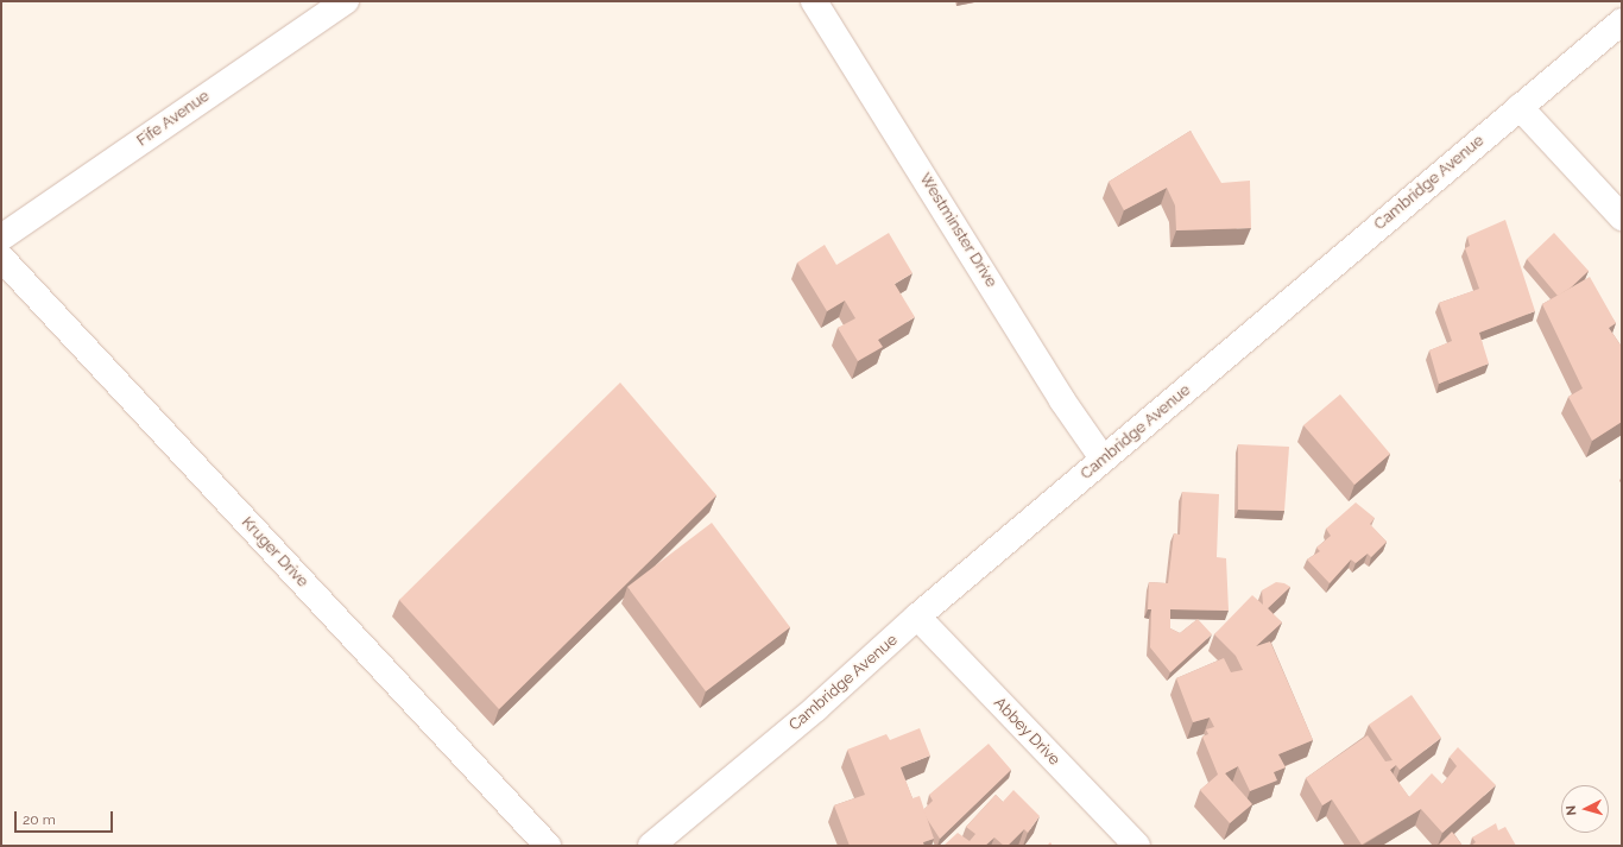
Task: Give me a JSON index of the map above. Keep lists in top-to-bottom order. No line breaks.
{"streets":{"street":["Fife Avenue","Cambridge Avenue","Westminster Drive","Kruger Drive","Abbey Drive"]},"crossings":[["Cambridge Avenue","Westminster Drive"],["Cambridge Avenue","Abbey Drive"]],"scale_bar":"20 m","north":"left"}
